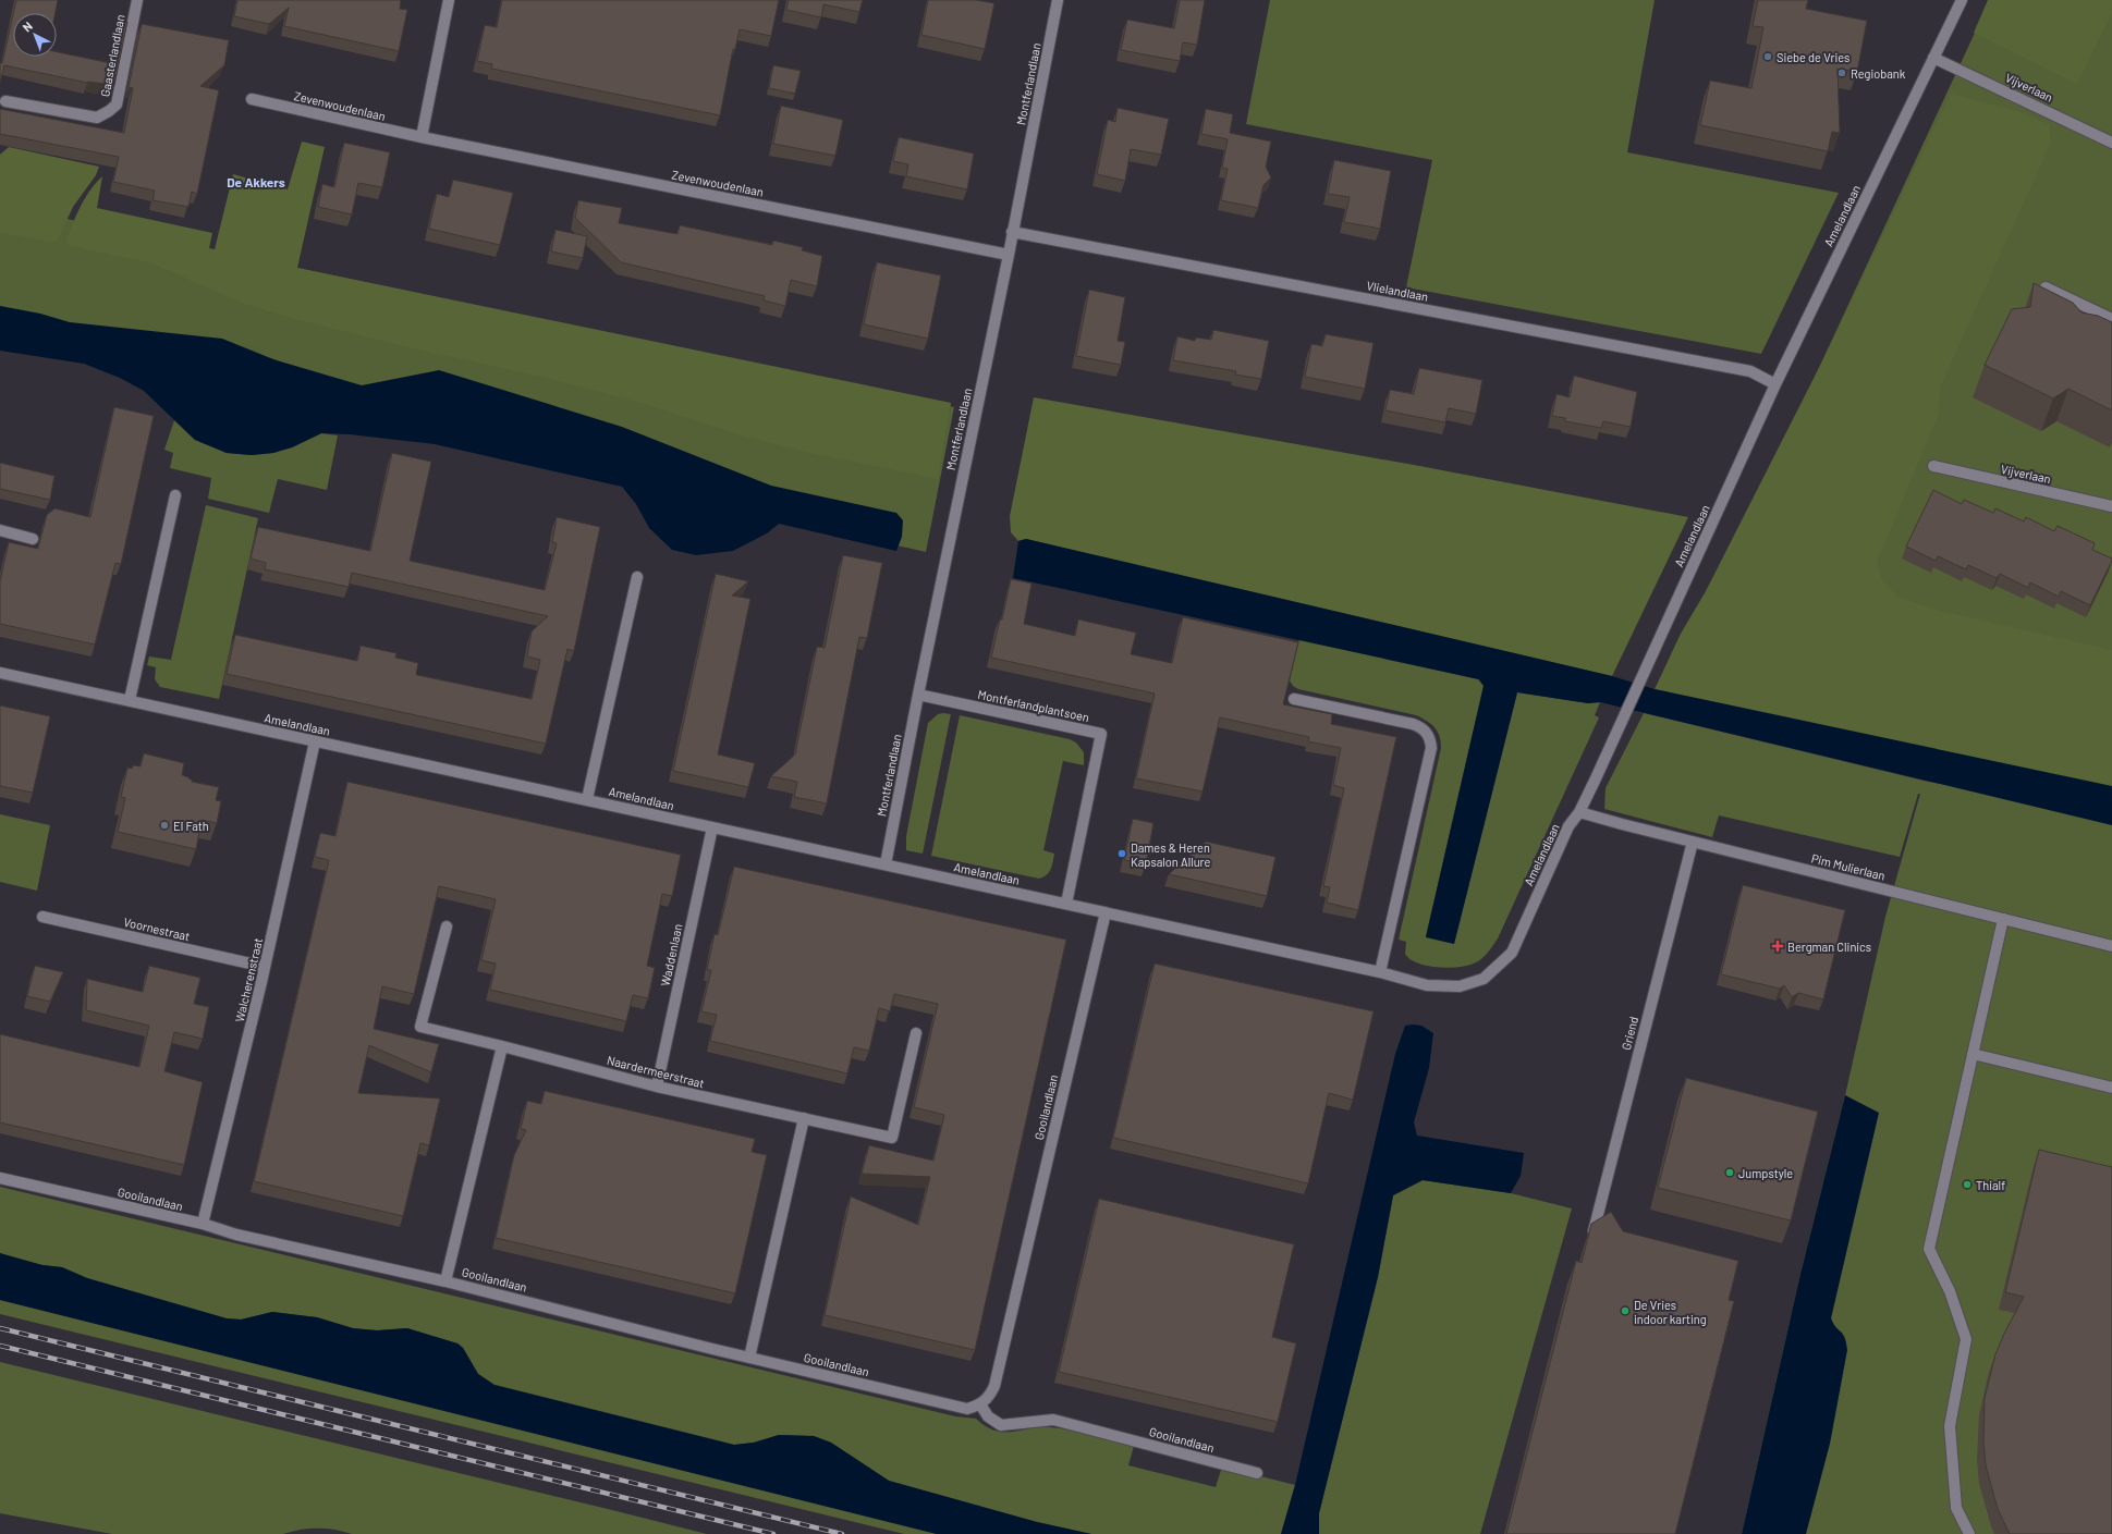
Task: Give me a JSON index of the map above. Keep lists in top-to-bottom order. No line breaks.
{"streets":{"street":["Gaasterlandlaan","Montferlandlaan","Vijverlaan","Zevenwoudenlaan","Amelandlaan","Vlielandlaan","Montferlandplantsoen","Pim Mulierlaan","Voornestraat","Waddenlaan","Walcherenstraat","Griend","Naardermeerstraat","Gooilandlaan"]},"crossings":[["Montferlandlaan","Zevenwoudenlaan"],["Montferlandlaan","Amelandlaan"],["Montferlandlaan","Vlielandlaan"],["Montferlandlaan","Montferlandplantsoen"],["Vijverlaan","Amelandlaan"],["Amelandlaan","Vlielandlaan"],["Amelandlaan","Montferlandplantsoen"],["Amelandlaan","Pim Mulierlaan"],["Amelandlaan","Waddenlaan"],["Amelandlaan","Walcherenstraat"],["Amelandlaan","Gooilandlaan"],["Pim Mulierlaan","Griend"],["Voornestraat","Walcherenstraat"],["Waddenlaan","Naardermeerstraat"],["Walcherenstraat","Gooilandlaan"]],"districts":["De Akkers"],"places":{"other":["Siebe de Vries","Regiobank","El Fath","Dames & Heren Kapsalon Allure","Jumpstyle","Thialf","De Vries indoor karting"],"health":["Bergman Clinics"]},"north":"top left"}
